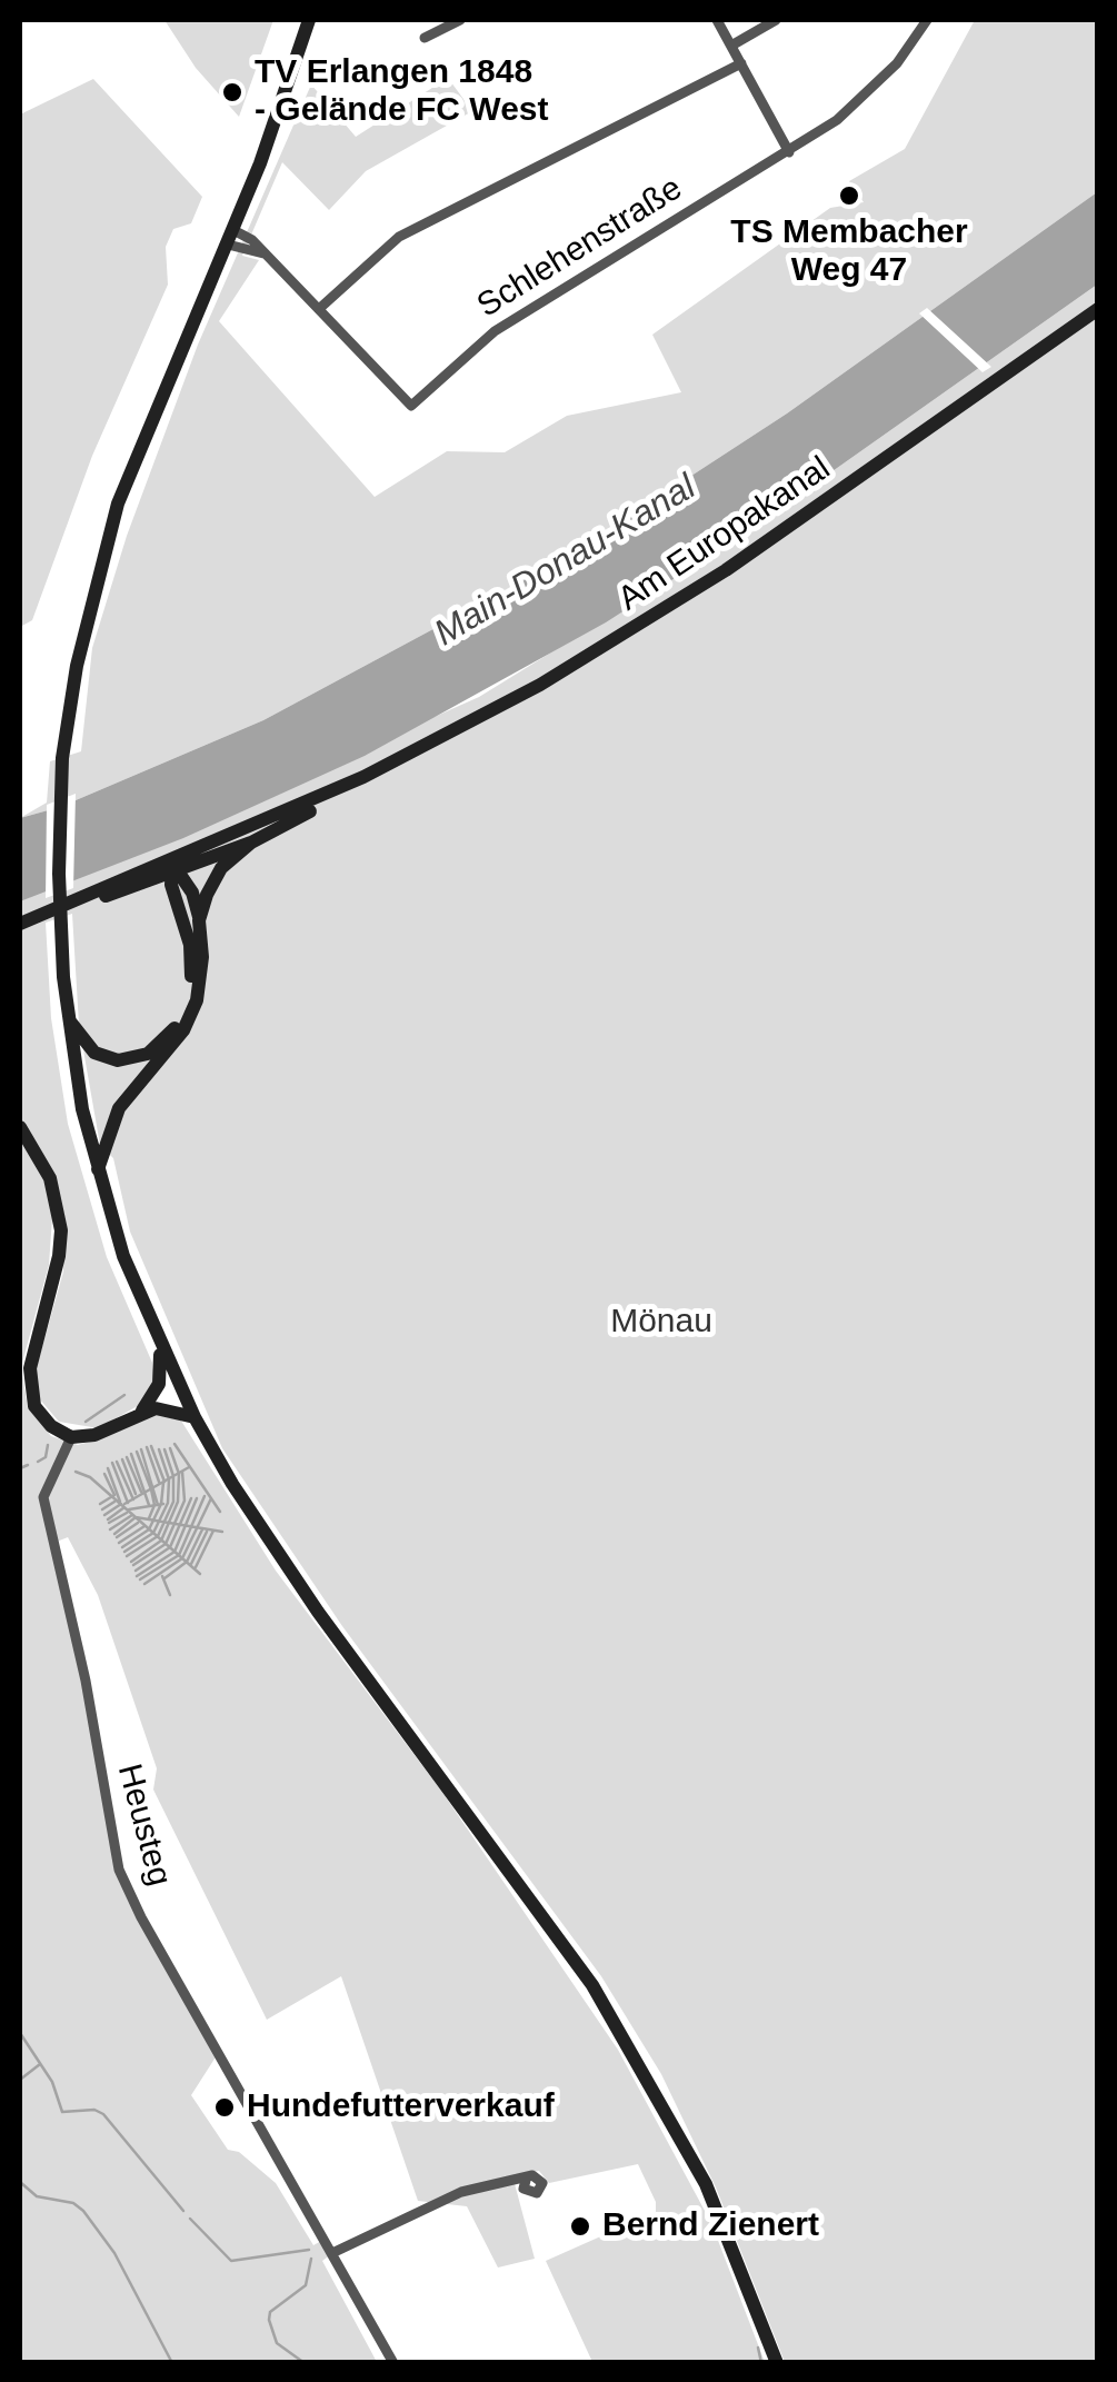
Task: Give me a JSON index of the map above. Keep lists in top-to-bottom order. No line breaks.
{"streets":{"main road":["Am Europakanal"],"street":["Schlehenstraße","Heusteg"]},"water":["Main-Donau-Kanal"],"parks":["Mönau"],"places":["TV Erlangen 1848 - Gelände FC West","TS Membacher Weg 47","Hundefutterverkauf","Bernd Zienert"]}
